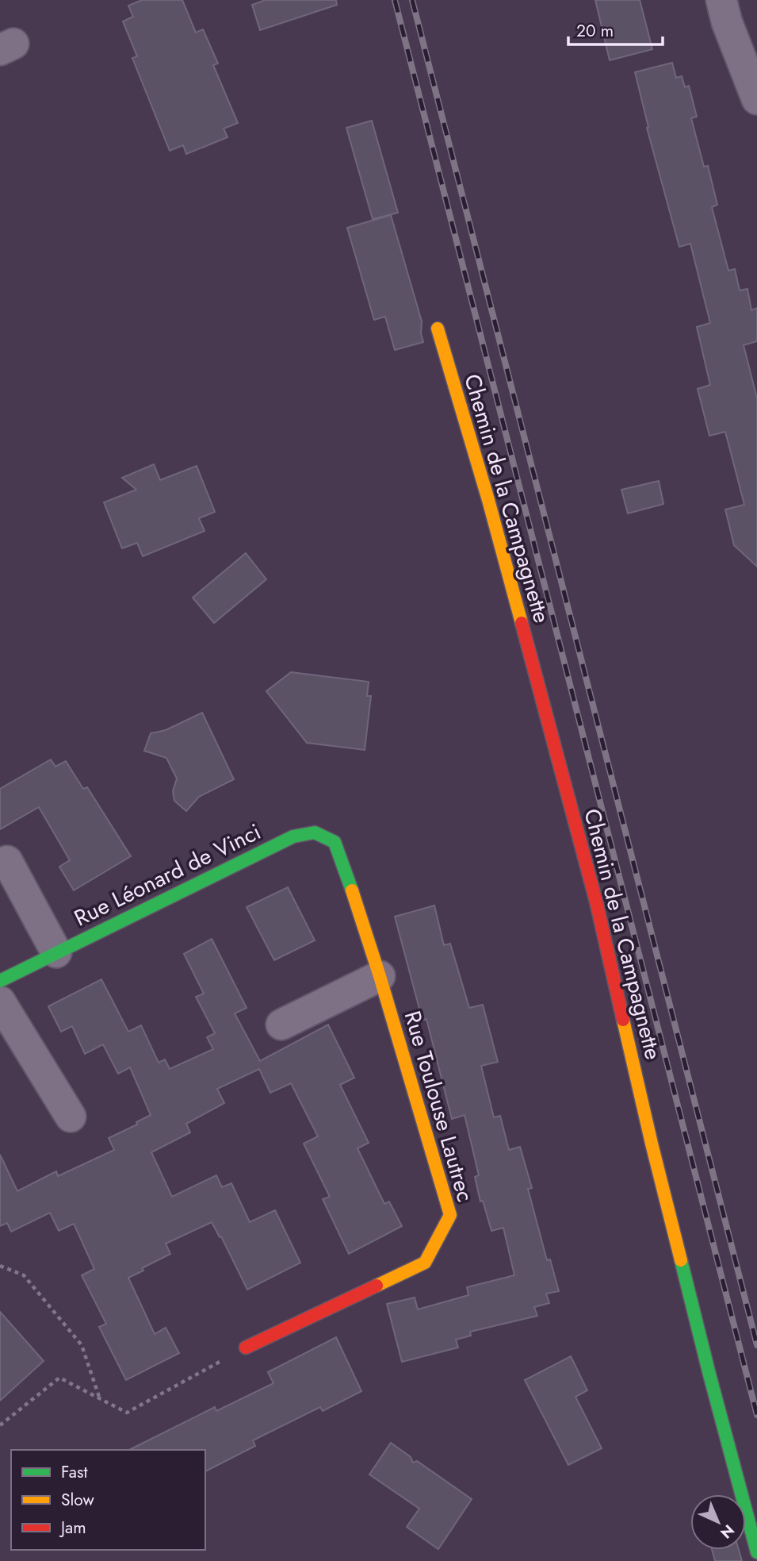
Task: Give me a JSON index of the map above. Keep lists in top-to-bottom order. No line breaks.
{"streets":{"street":["Chemin de la Campagnette","Rue Léonard de Vinci","Rue Toulouse Lautrec"]},"crossings":[["Rue Léonard de Vinci","Rue Toulouse Lautrec"]],"legend":["Fast","Slow","Jam"],"scale_bar":"20 m","north":"bottom right"}
